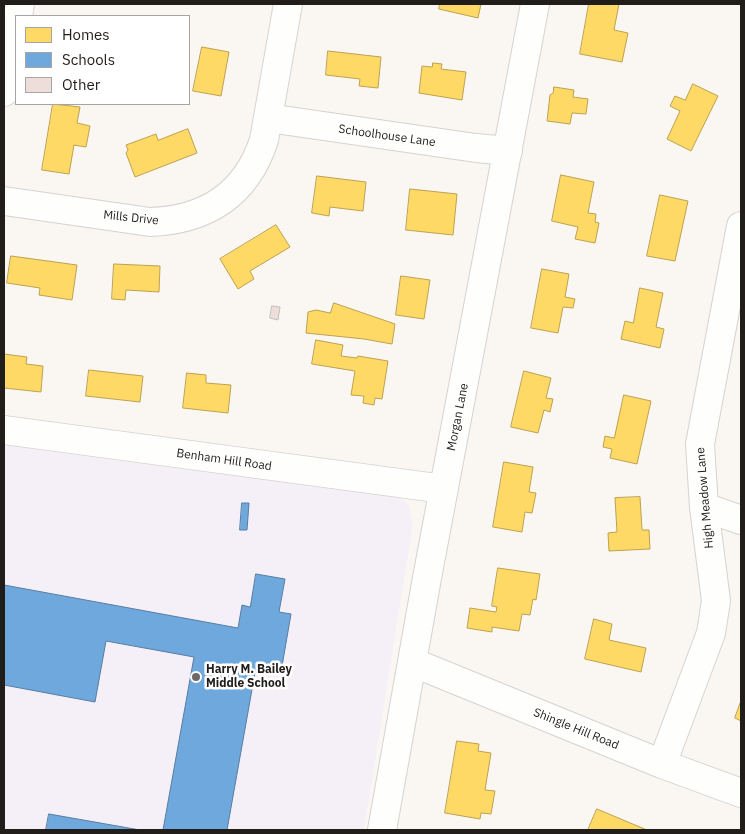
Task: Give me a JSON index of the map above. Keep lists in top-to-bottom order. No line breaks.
{"streets":{"street":["Schoolhouse Lane","Mills Drive","Morgan Lane","Benham Hill Road","High Meadow Lane","Shingle Hill Road"]},"crossings":[["Schoolhouse Lane","Mills Drive"],["Schoolhouse Lane","Morgan Lane"],["Morgan Lane","Benham Hill Road"],["Morgan Lane","Shingle Hill Road"],["High Meadow Lane","Shingle Hill Road"]],"places":["Harry M. Bailey Middle School"],"legend":["Homes","Schools","Other"]}
